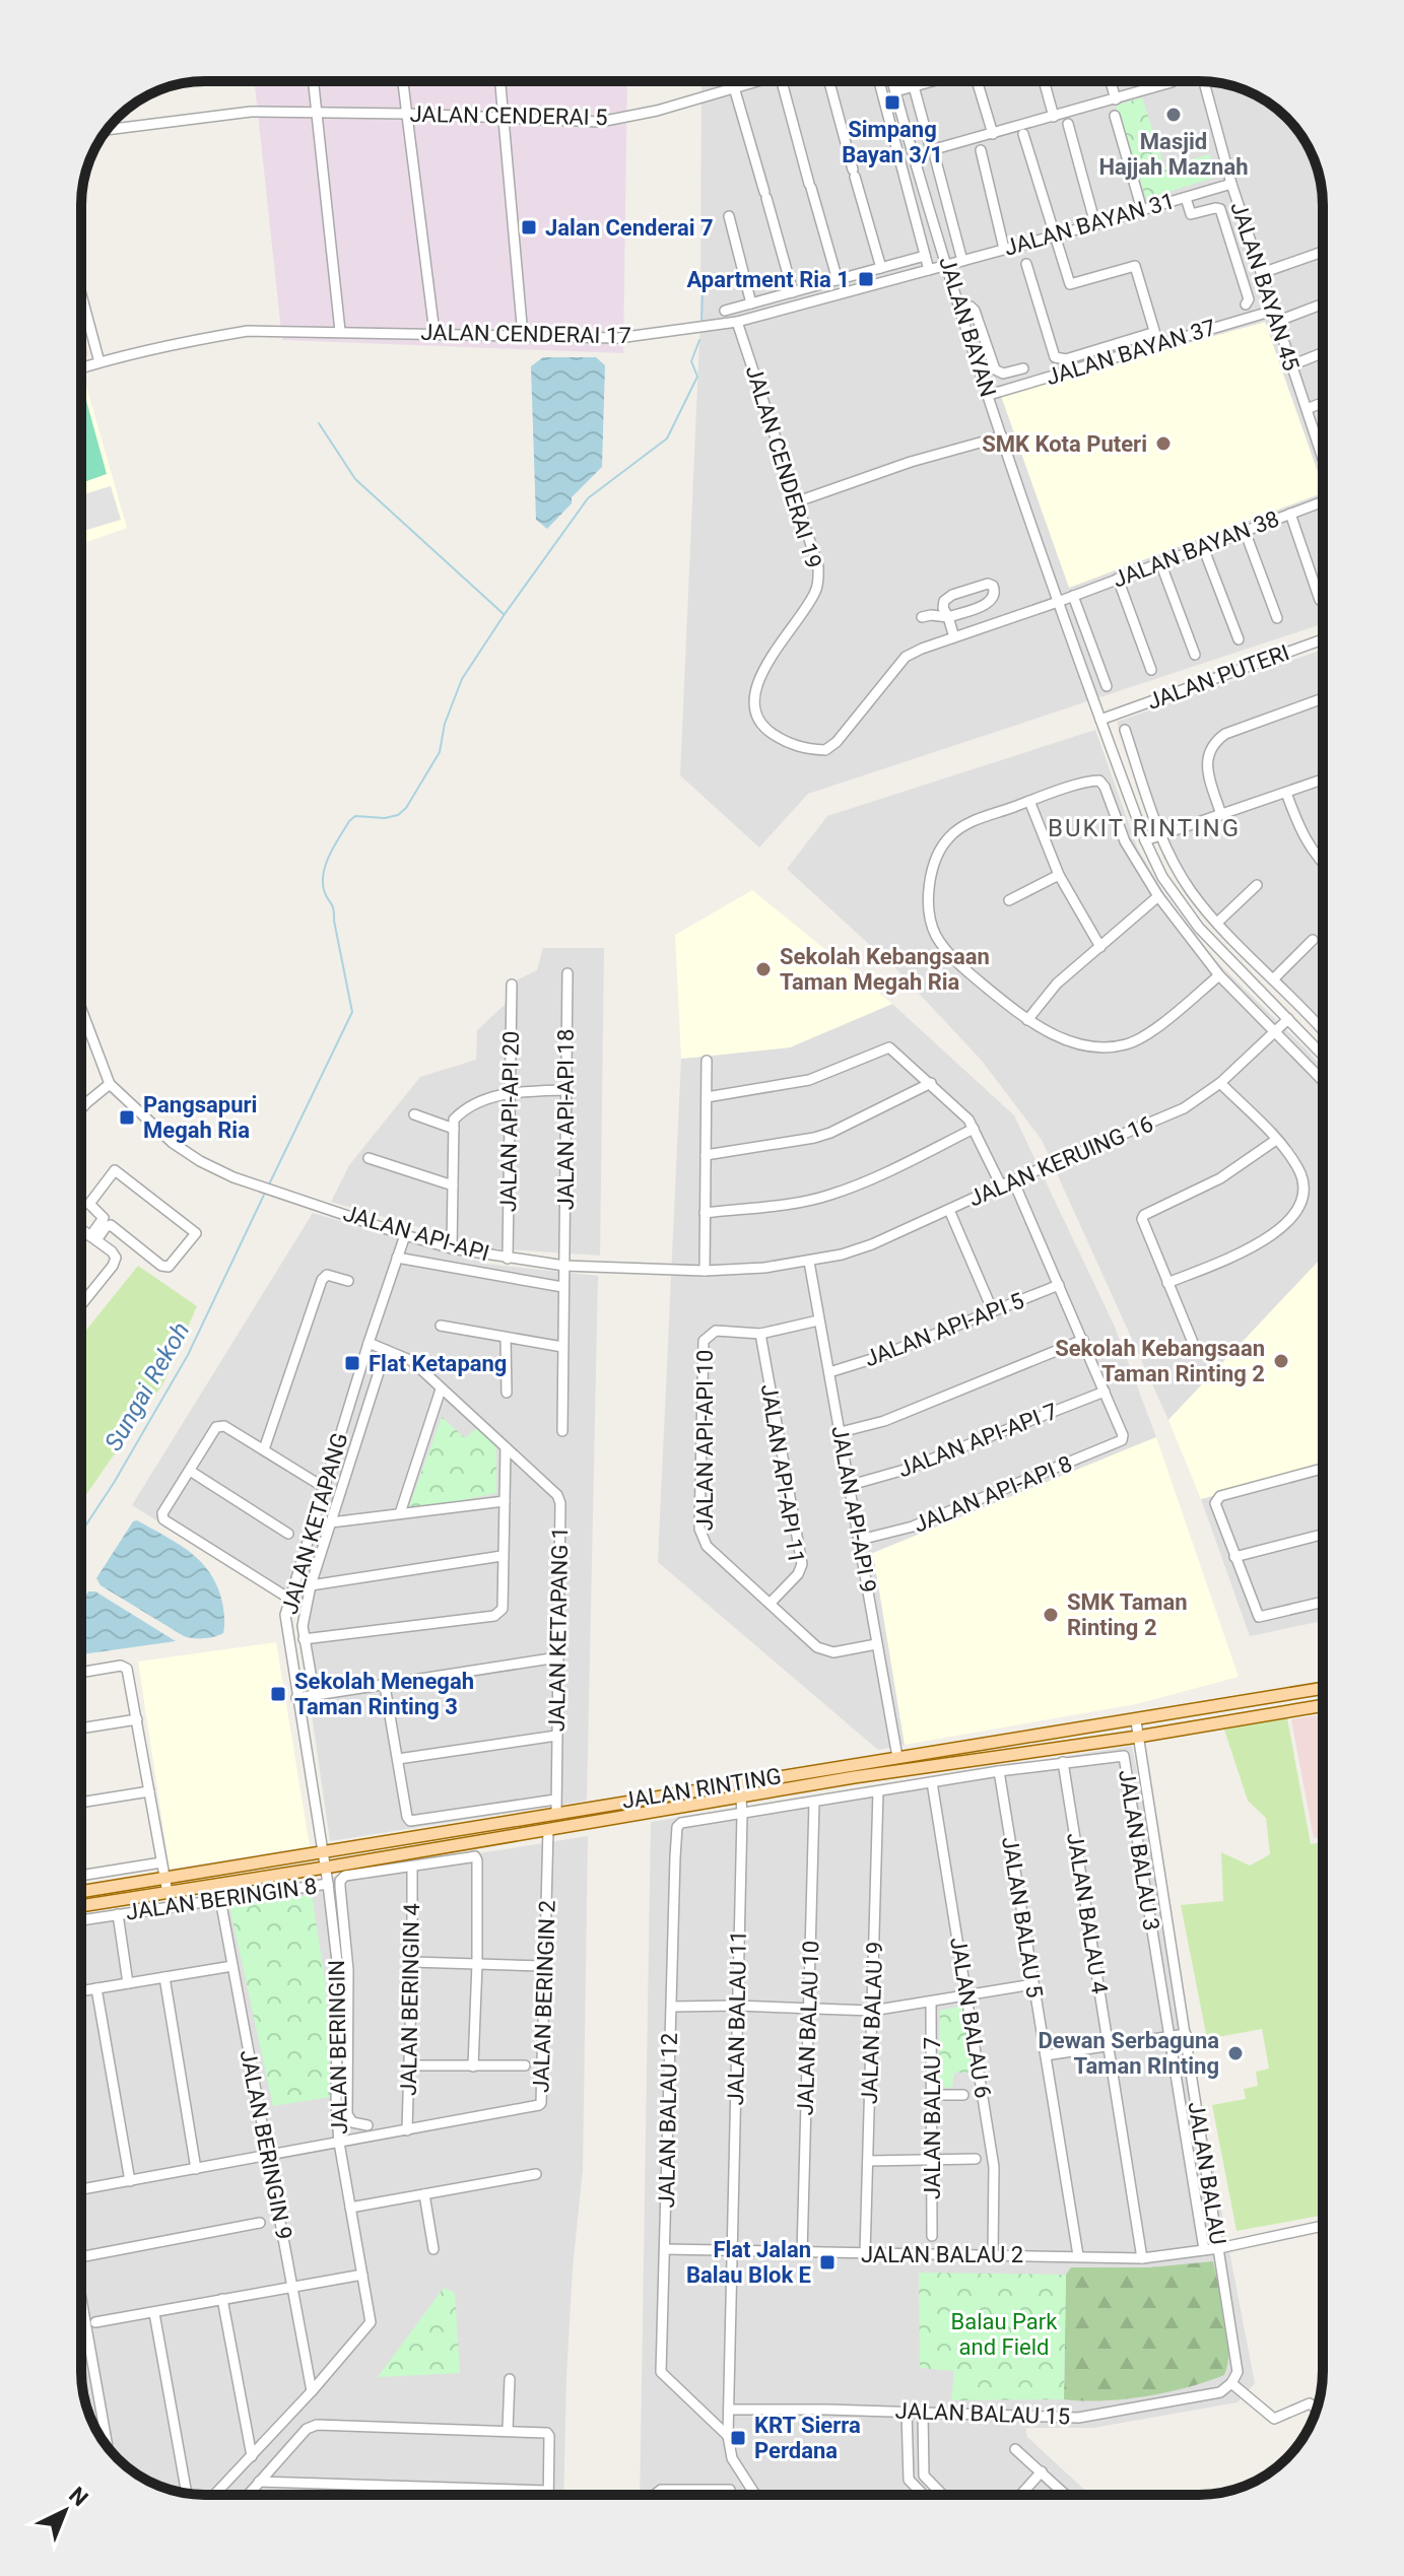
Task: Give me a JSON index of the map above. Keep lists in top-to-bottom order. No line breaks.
{"streets":{"main road":["JALAN RINTING"],"street":["JALAN CENDERAI 5","JALAN BAYAN 31","JALAN BAYAN 45","JALAN BAYAN","JALAN CENDERAI 17","JALAN BAYAN 37","JALAN CENDERAI 19","JALAN BAYAN 38","JALAN PUTERI","JALAN API-API 18","JALAN API-API 20","JALAN KERUING 16","JALAN API-API","JALAN API-API 5","JALAN API-API 10","JALAN API-API 7","JALAN API-API 11","JALAN API-API 8","JALAN API-API 9","JALAN KETAPANG","JALAN KETAPANG 1","JALAN BALAU 3","JALAN BERINGIN 8","JALAN BALAU 4","JALAN BALAU 5","JALAN BERINGIN 2","JALAN BERINGIN 4","JALAN BALAU 11","JALAN BALAU 6","JALAN BALAU 9","JALAN BALAU 10","JALAN BERINGIN","JALAN BALAU 7","JALAN BALAU 12","JALAN BERINGIN 9","JALAN BALAU","JALAN BALAU 2","JALAN BALAU 15"]},"crossings":[["JALAN BAYAN 31","JALAN BAYAN 45"],["JALAN BAYAN 31","JALAN BAYAN"],["JALAN BAYAN 31","JALAN CENDERAI 17"],["JALAN BAYAN 45","JALAN BAYAN 37"],["JALAN BAYAN","JALAN CENDERAI 17"],["JALAN BAYAN","JALAN BAYAN 37"],["JALAN BAYAN","JALAN CENDERAI 19"],["JALAN BAYAN","JALAN BAYAN 38"],["JALAN BAYAN","JALAN PUTERI"],["JALAN BAYAN","JALAN KERUING 16"],["JALAN CENDERAI 17","JALAN CENDERAI 19"],["JALAN CENDERAI 19","JALAN BAYAN 38"],["JALAN API-API 18","JALAN API-API"],["JALAN API-API 20","JALAN API-API"],["JALAN KERUING 16","JALAN API-API"],["JALAN KERUING 16","JALAN API-API 9"],["JALAN API-API","JALAN API-API 9"],["JALAN API-API","JALAN KETAPANG"],["JALAN API-API 5","JALAN API-API 9"],["JALAN API-API 10","JALAN API-API 11"],["JALAN API-API 10","JALAN API-API 9"],["JALAN API-API 7","JALAN API-API 8"],["JALAN API-API 7","JALAN API-API 9"],["JALAN API-API 8","JALAN API-API 9"],["JALAN API-API 9","JALAN RINTING"],["JALAN KETAPANG","JALAN KETAPANG 1"],["JALAN KETAPANG","JALAN RINTING"],["JALAN KETAPANG","JALAN BERINGIN"],["JALAN KETAPANG 1","JALAN RINTING"],["JALAN RINTING","JALAN BERINGIN 2"],["JALAN RINTING","JALAN BALAU 11"],["JALAN RINTING","JALAN BERINGIN"],["JALAN RINTING","JALAN BALAU"],["JALAN BALAU 3","JALAN BALAU 4"],["JALAN BALAU 3","JALAN BALAU 5"],["JALAN BALAU 3","JALAN BALAU 11"],["JALAN BALAU 3","JALAN BALAU 6"],["JALAN BALAU 3","JALAN BALAU 9"],["JALAN BALAU 3","JALAN BALAU 10"],["JALAN BALAU 3","JALAN BALAU 12"],["JALAN BALAU 3","JALAN BALAU 2"],["JALAN BERINGIN 8","JALAN BERINGIN"],["JALAN BERINGIN 8","JALAN BERINGIN 9"],["JALAN BALAU 4","JALAN BALAU 2"],["JALAN BALAU 5","JALAN BALAU 12"],["JALAN BALAU 5","JALAN BALAU 2"],["JALAN BERINGIN 2","JALAN BERINGIN 4"],["JALAN BERINGIN 2","JALAN BERINGIN"],["JALAN BERINGIN 2","JALAN BERINGIN 9"],["JALAN BALAU 11","JALAN BALAU 12"],["JALAN BALAU 11","JALAN BALAU 2"],["JALAN BALAU 11","JALAN BALAU 15"],["JALAN BALAU 6","JALAN BALAU 12"],["JALAN BALAU 6","JALAN BALAU 2"],["JALAN BALAU 9","JALAN BALAU 12"],["JALAN BALAU 9","JALAN BALAU 2"],["JALAN BALAU 10","JALAN BALAU 12"],["JALAN BALAU 10","JALAN BALAU 2"],["JALAN BERINGIN","JALAN BERINGIN 9"],["JALAN BALAU 7","JALAN BALAU 12"],["JALAN BALAU 12","JALAN BALAU 2"],["JALAN BALAU","JALAN BALAU 2"],["JALAN BALAU","JALAN BALAU 15"]],"districts":["BUKIT RINTING"],"water":["Sungai Rekoh"],"parks":["Balau Park and Field"],"places":{"transit":["Simpang Bayan 3/1","Jalan Cenderai 7","Apartment Ria 1","Pangsapuri Megah Ria","Flat Ketapang","Sekolah Menegah Taman Rinting 3","Flat Jalan Balau Blok E","KRT Sierra Perdana"],"other":["Masjid Hajjah Maznah","SMK Kota Puteri","Sekolah Kebangsaan Taman Megah Ria","Sekolah Kebangsaan Taman Rinting 2","SMK Taman Rinting 2","Dewan Serbaguna Taman RInting"]},"north":"top right"}
